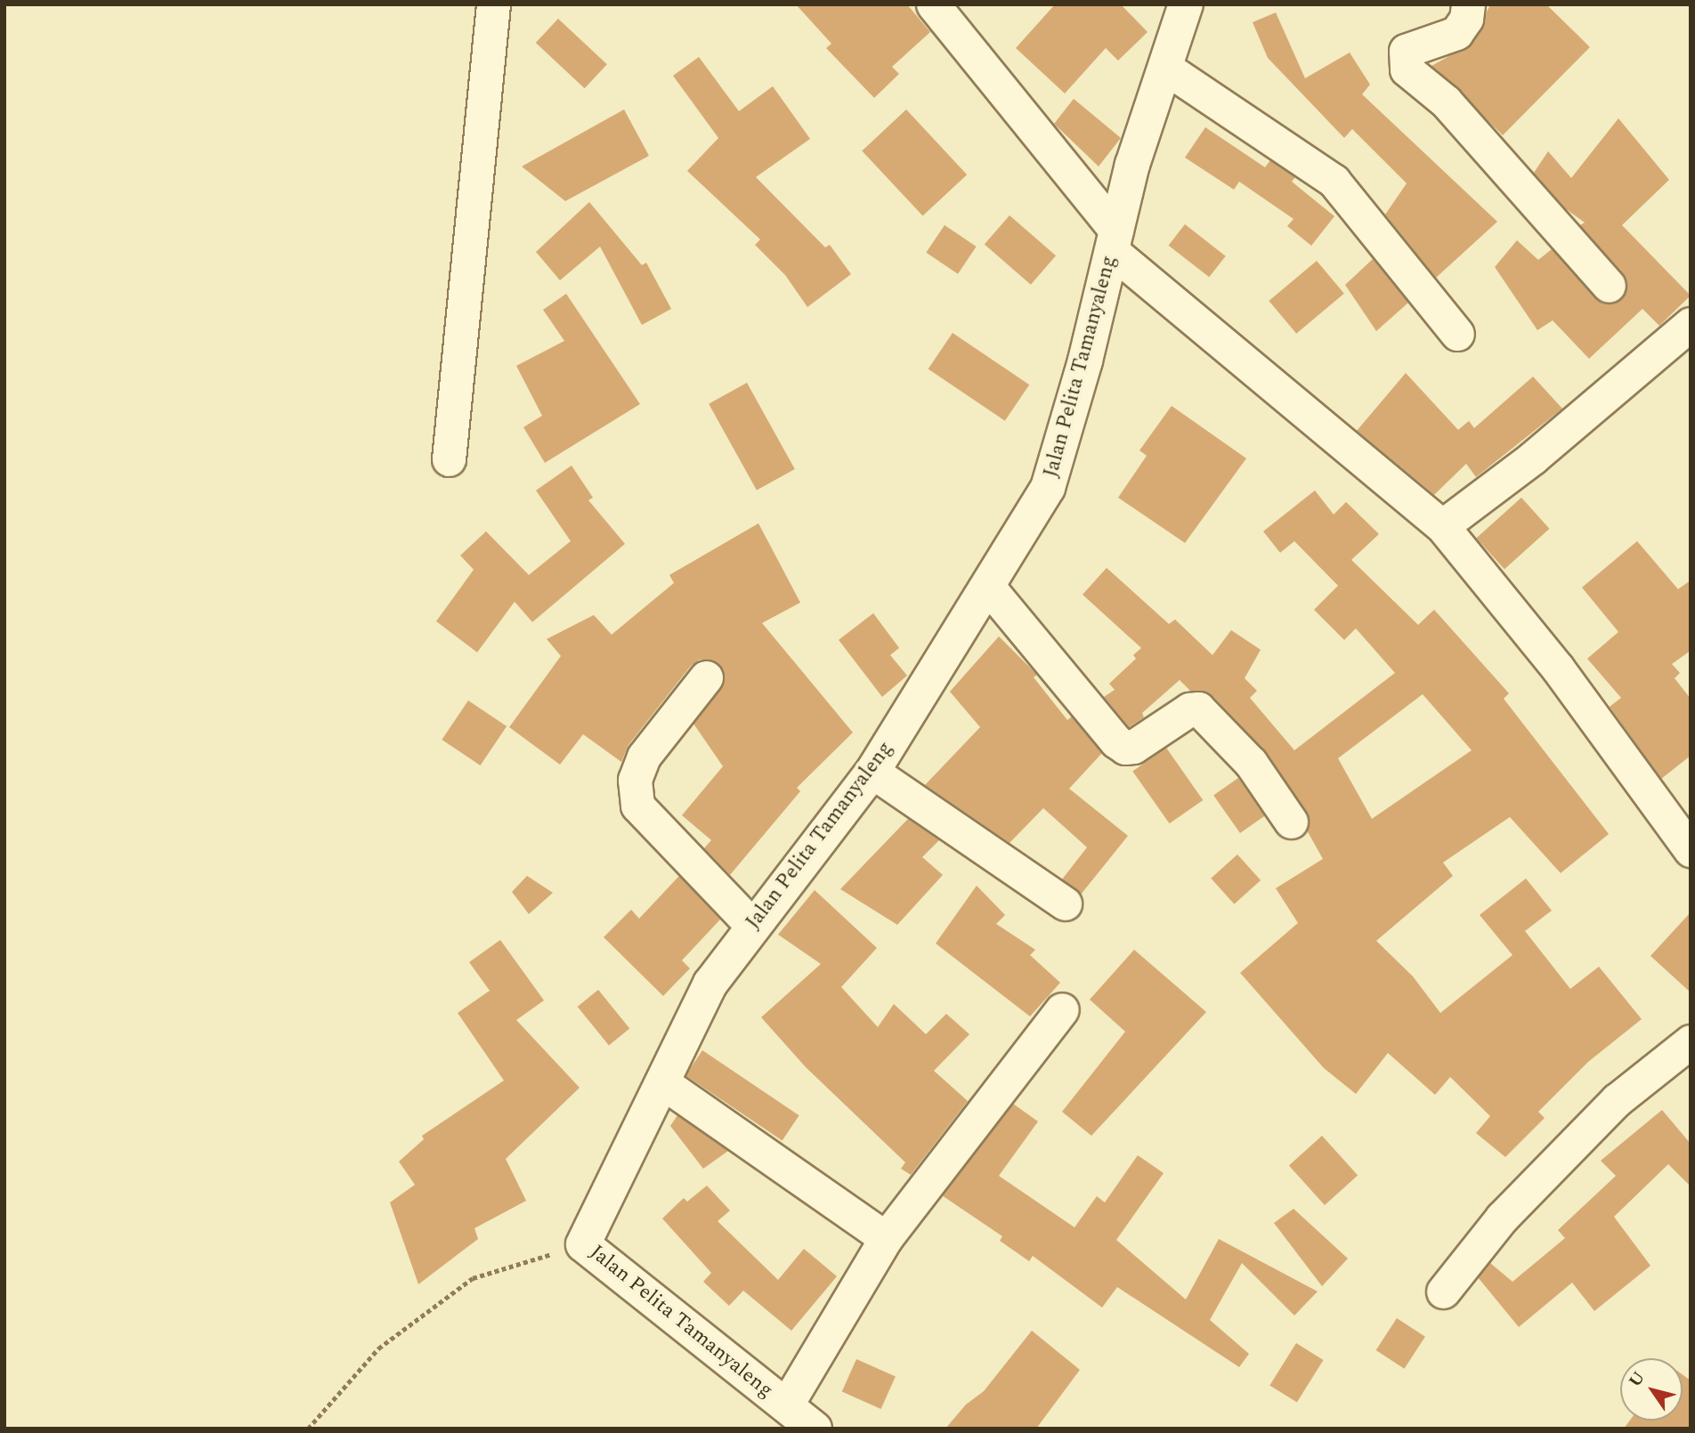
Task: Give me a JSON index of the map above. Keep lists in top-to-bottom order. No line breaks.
{"streets":{"street":["Jalan Pelita Tamanyaleng"]},"north":"top left"}
